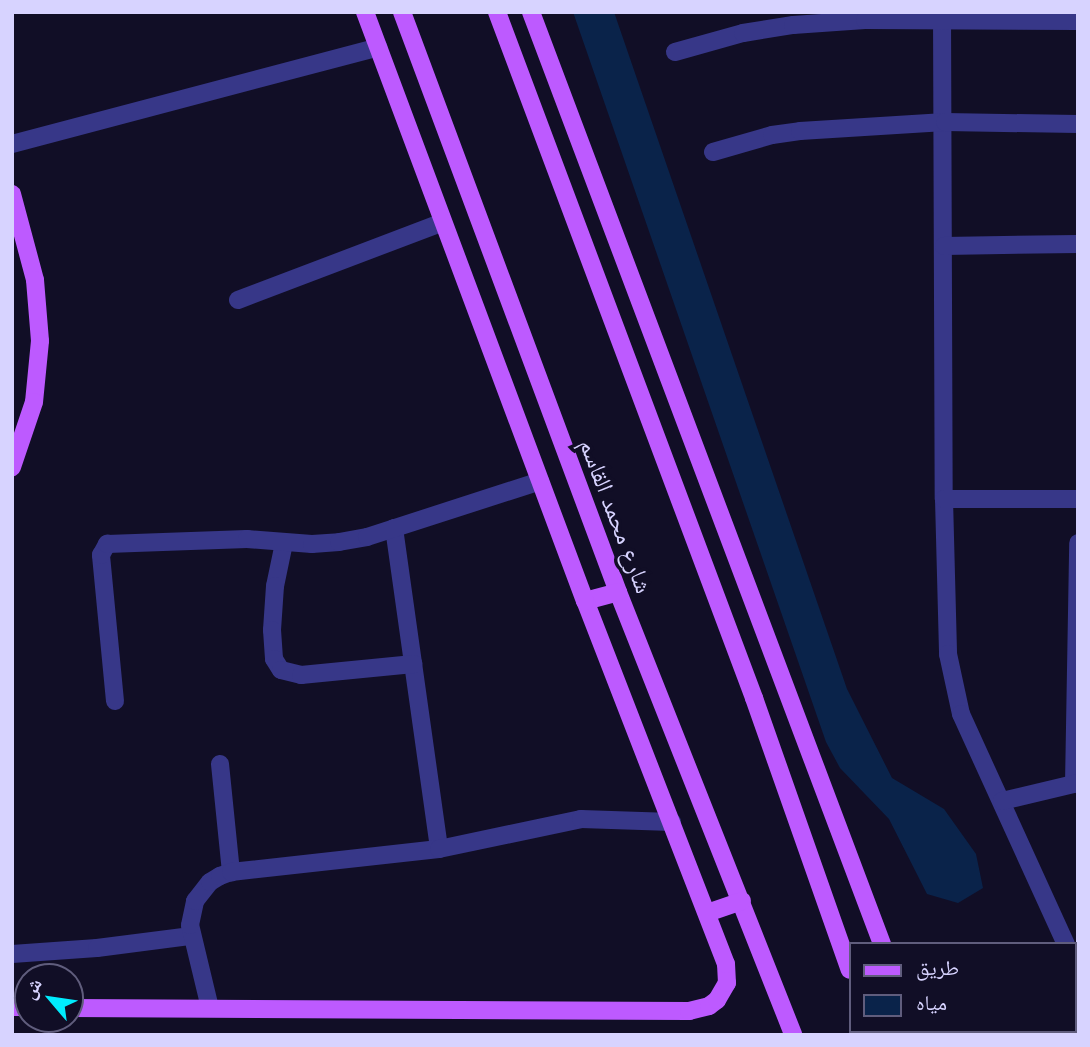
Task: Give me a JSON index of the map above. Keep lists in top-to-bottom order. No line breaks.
{"streets":{"main road":["شارع محمد القاسم"]},"legend":["طريق","مياه"],"north":"top left"}
